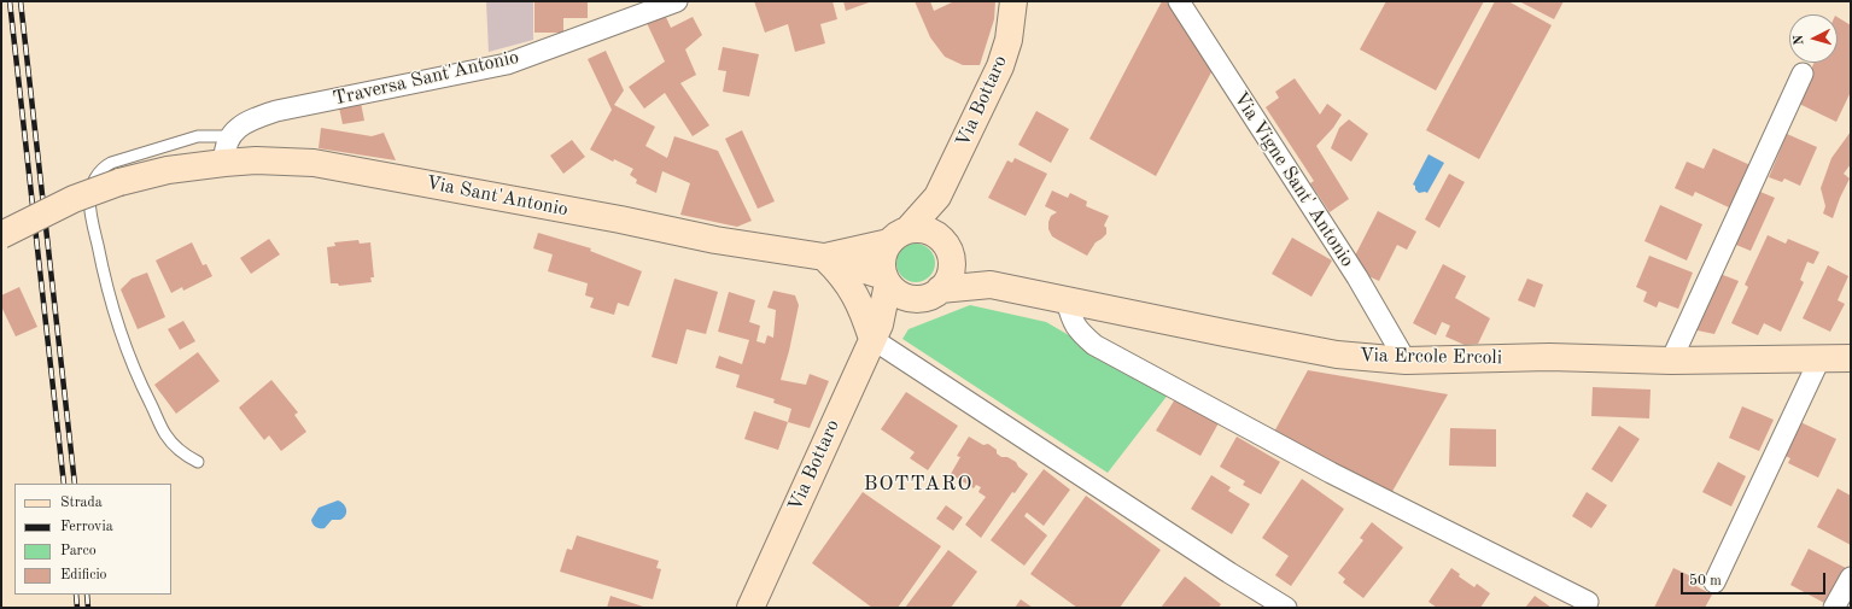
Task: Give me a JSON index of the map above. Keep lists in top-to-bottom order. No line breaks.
{"streets":{"street":["Traversa Sant'Antonio","Via Bottaro","Via Vigne Sant' Antonio","Via Sant'Antonio","Via Ercole Ercoli"]},"crossings":[["Via Bottaro","Via Sant'Antonio"],["Via Bottaro","Via Ercole Ercoli"],["Via Vigne Sant' Antonio","Via Ercole Ercoli"],["Via Sant'Antonio","Via Ercole Ercoli"]],"districts":["BOTTARO"],"legend":["Strada","Ferrovia","Parco","Edificio"],"scale_bar":"50 m","north":"left"}
